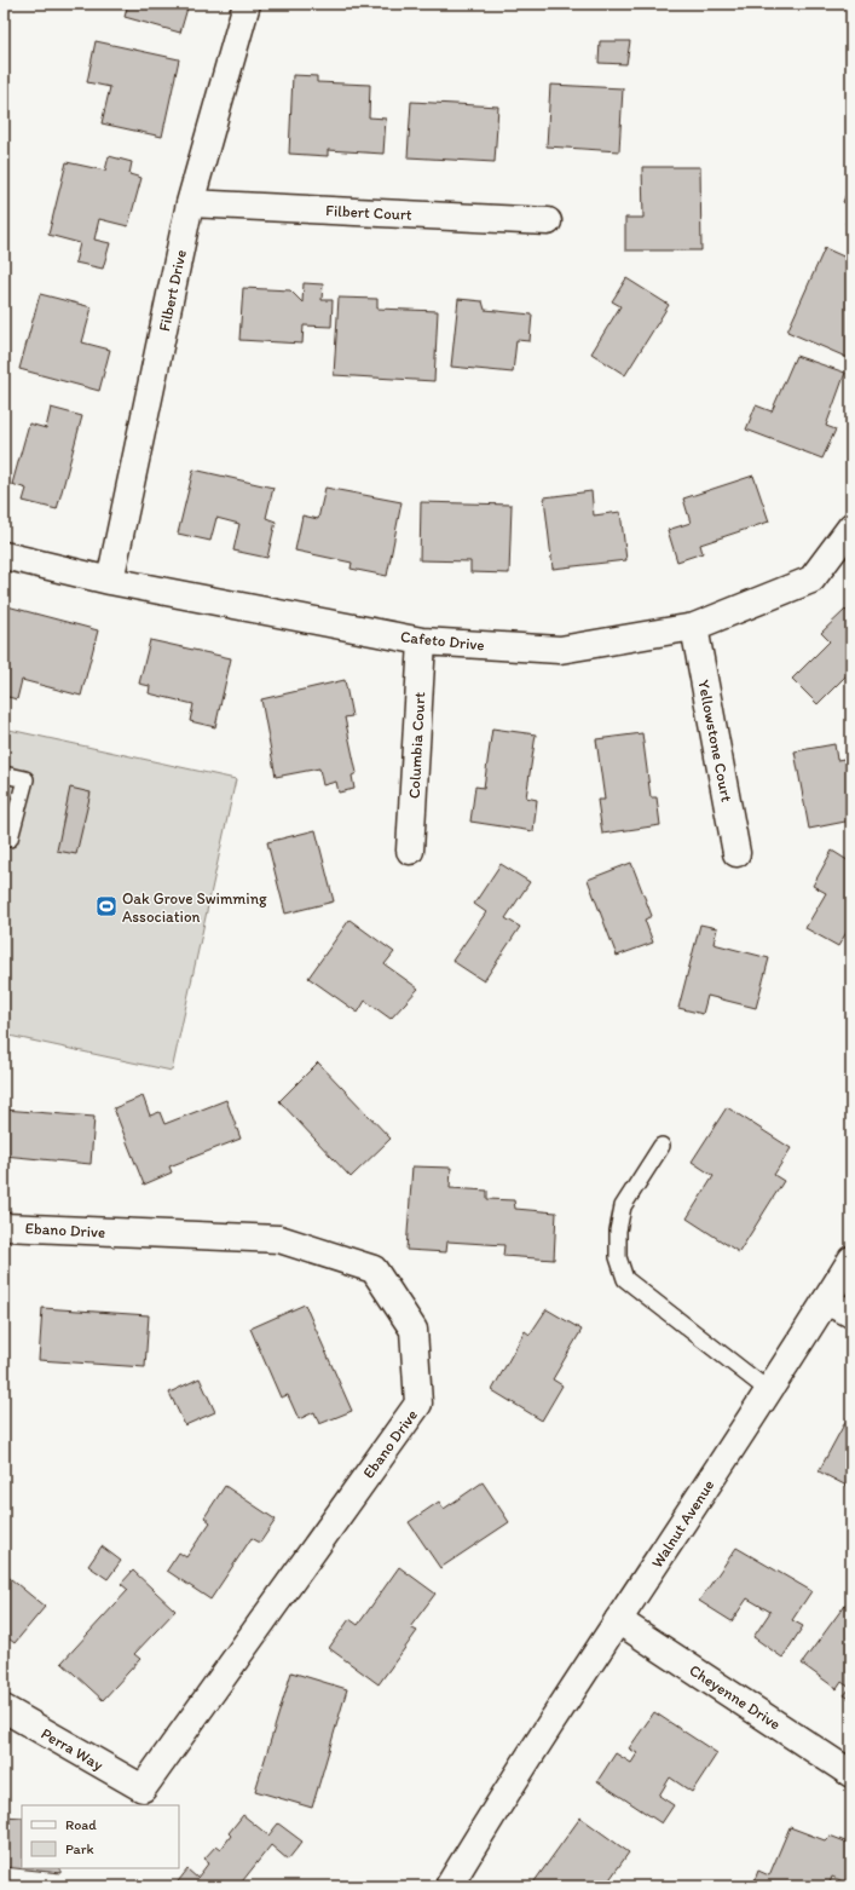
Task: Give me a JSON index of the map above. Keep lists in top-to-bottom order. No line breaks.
{"streets":{"street":["Filbert Court","Filbert Drive","Cafeto Drive","Yellowstone Court","Columbia Court","Ebano Drive","Walnut Avenue","Cheyenne Drive","Perra Way"]},"crossings":[["Filbert Court","Filbert Drive"],["Filbert Drive","Cafeto Drive"],["Cafeto Drive","Yellowstone Court"],["Cafeto Drive","Columbia Court"],["Ebano Drive","Perra Way"],["Walnut Avenue","Cheyenne Drive"]],"places":{"sports":["Oak Grove Swimming Association"]},"legend":["Road","Park"]}
